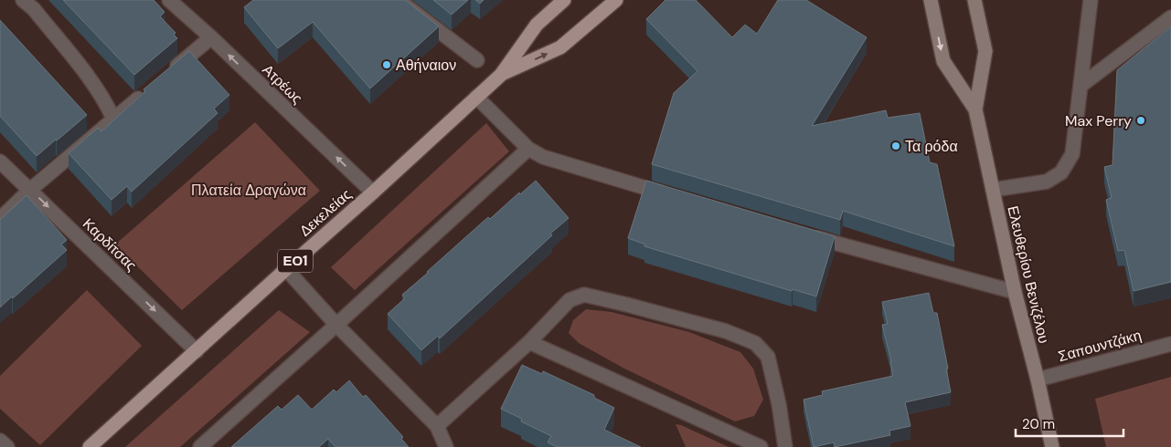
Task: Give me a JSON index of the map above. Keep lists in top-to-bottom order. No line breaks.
{"streets":{"main road":["Δεκελείας","ΕΟ1","Ελευθερίου Βενιζέλου"],"street":["Ατρέως","Καρδίτσας","Σαπουντζάκη"]},"crossings":[["Ατρέως","Δεκελείας"],["Δεκελείας","Καρδίτσας"],["Ελευθερίου Βενιζέλου","Σαπουντζάκη"]],"one_way":["Ατρέως","Καρδίτσας"],"parks":["Πλατεία Δραγώνα"],"places":["Αθήναιον","Max Perry","Τα ρόδα"],"scale_bar":"20 m"}
